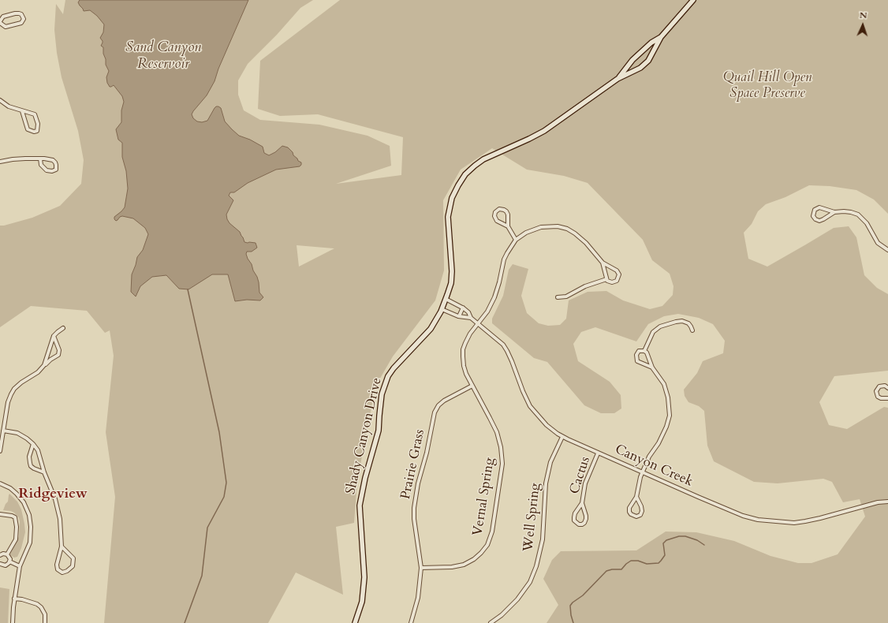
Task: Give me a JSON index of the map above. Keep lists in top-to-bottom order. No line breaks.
{"streets":{"street":["Shady Canyon Drive","Prairie Grass","Canyon Creek","Cactus","Vernal Spring","Well Spring"]},"crossings":[["Shady Canyon Drive","Canyon Creek"],["Prairie Grass","Vernal Spring"],["Canyon Creek","Cactus"],["Canyon Creek","Vernal Spring"],["Canyon Creek","Well Spring"]],"districts":["Ridgeview"],"water":["Sand Canyon Reservoir"],"parks":["Quail Hill Open Space Preserve"],"north":"top"}
